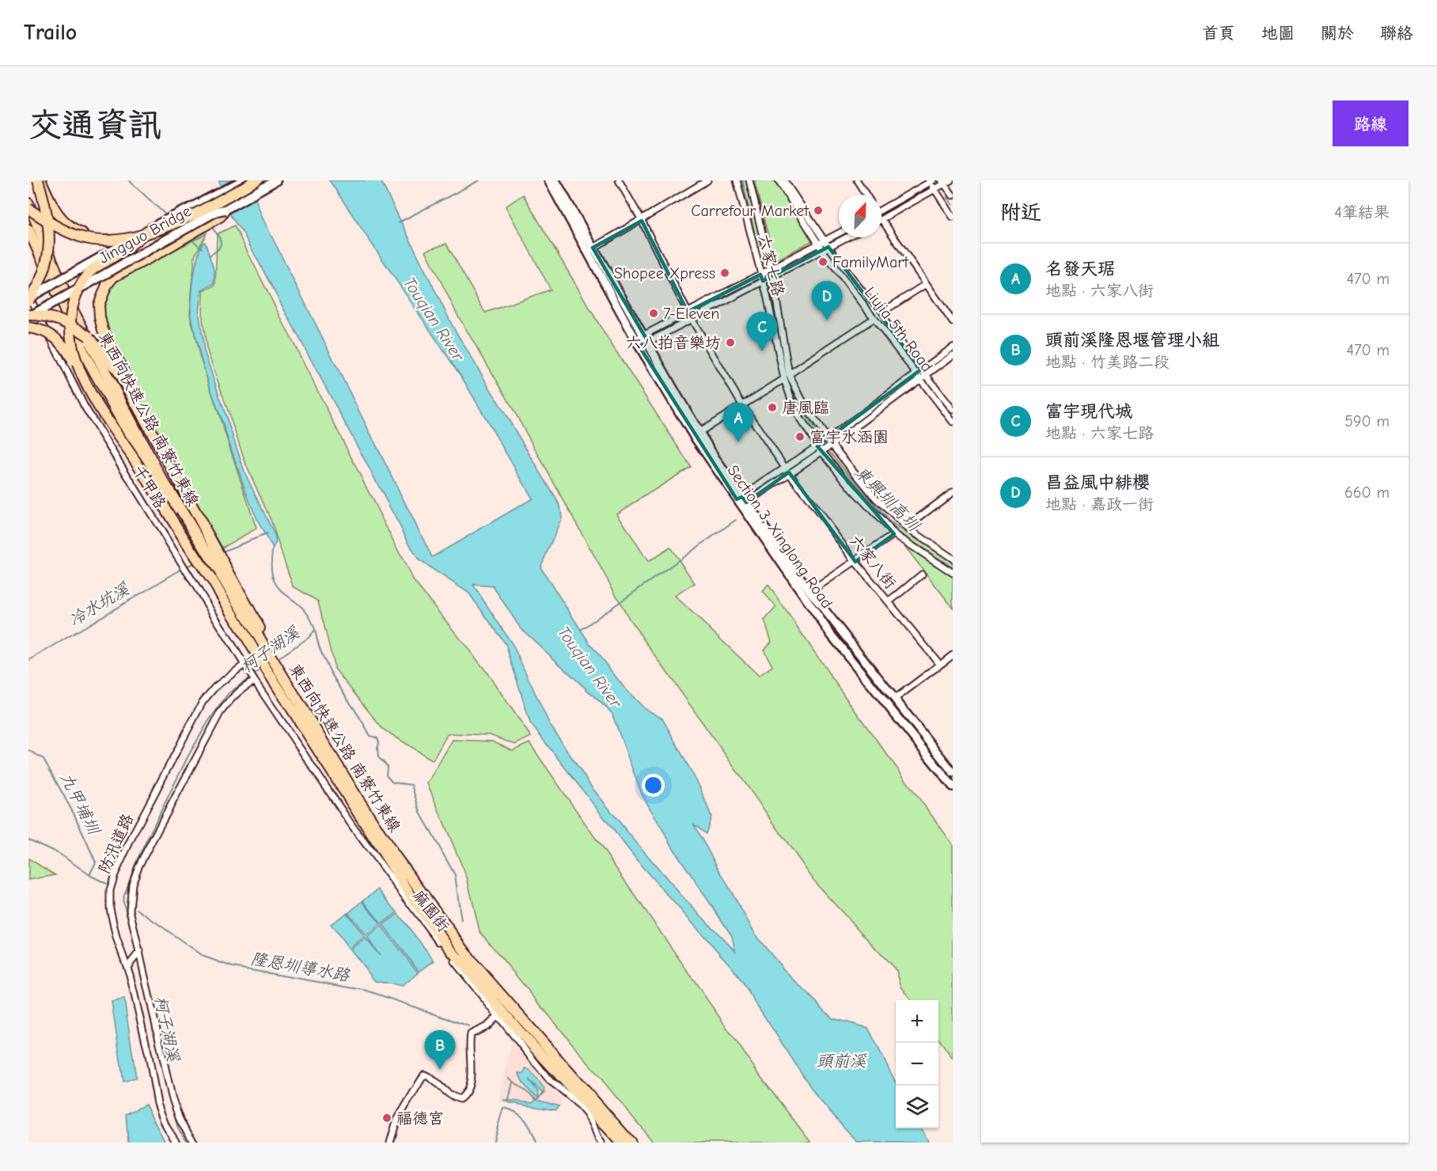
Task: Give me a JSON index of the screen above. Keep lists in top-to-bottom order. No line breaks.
{"streets":{"highway":["東西向快速公路 南寮竹東線"],"main road":["Jingguo Bridge"],"street":["六家七路","Liujia 5th Road","千甲路","Section 3, Xinglong Road","六家八街","防汛道路","麻園街"]},"crossings":[["Jingguo Bridge","千甲路"],["千甲路","防汛道路"],["千甲路","麻園街"]],"water":["Touqian River","東興圳高圳","冷水坑溪","柯子湖溪","九甲埔圳","隆恩圳導水路","頭前溪"],"places":["Carrefour Market","FamilyMart","Shopee Xpress","7-Eleven","六八拍音樂坊","唐風臨","富宇水涵園","福德宮"],"north":"top right","page":{"header":"Trailo","nav":["首頁","地圖","關於","聯絡"],"buttons":"路線","title":"交通資訊","heading":["附近","4筆結果"],"list":[{"mark":"A","name":"名發天琚","note":"地點 · 六家八街","value":"470 m"},{"mark":"B","name":"頭前溪隆恩堰管理小組","note":"地點 · 竹美路二段","value":"470 m"},{"mark":"C","name":"富宇現代城","note":"地點 · 六家七路","value":"590 m"},{"mark":"D","name":"昌益風中緋櫻","note":"地點 · 嘉政一街","value":"660 m"}],"pins":["D","C","A","B"],"map_buttons":["+","−"]}}
